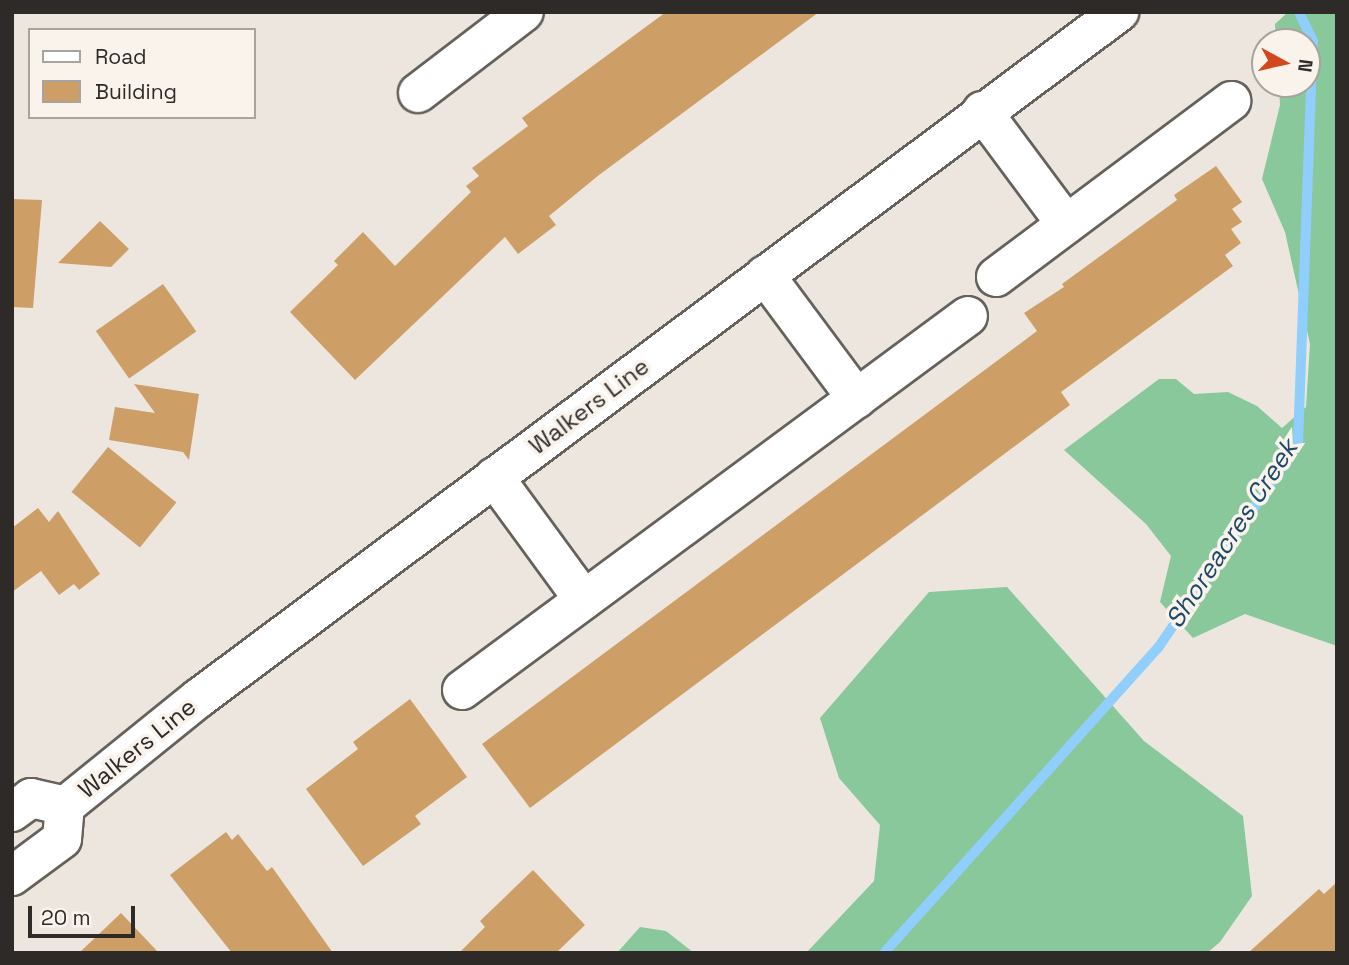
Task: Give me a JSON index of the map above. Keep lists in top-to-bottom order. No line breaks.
{"streets":{"main road":["Walkers Line"]},"water":["Shoreacres Creek"],"legend":["Road","Building"],"scale_bar":"20 m","north":"right"}
